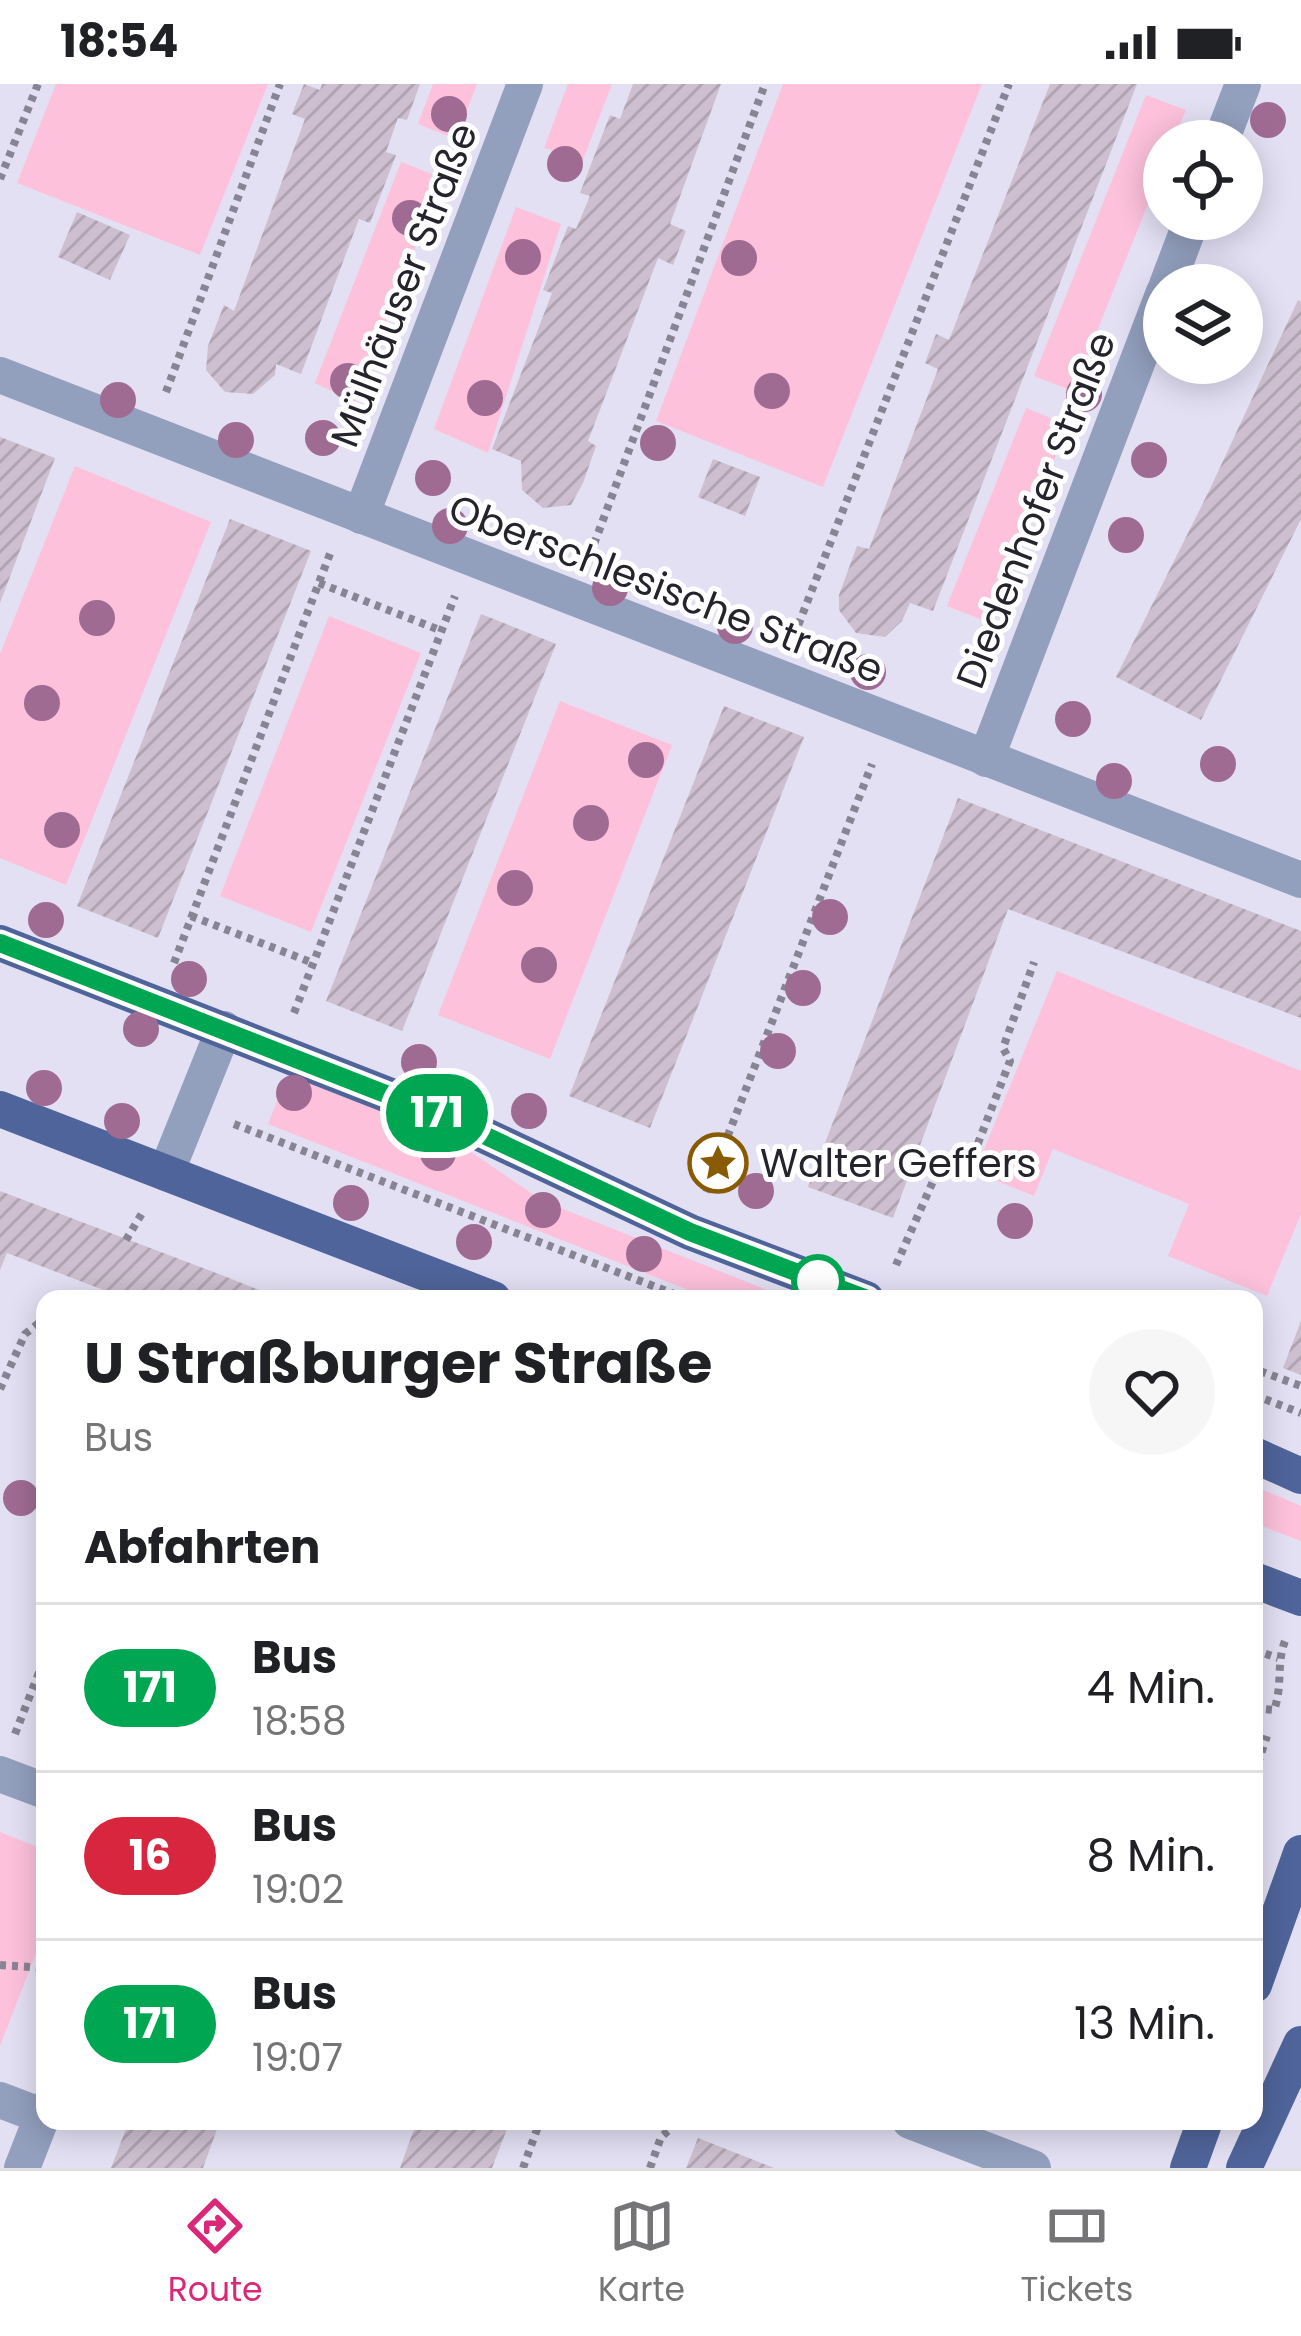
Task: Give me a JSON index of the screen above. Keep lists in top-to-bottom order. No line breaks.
{"streets":{"street":["Mülhäuser Straße","Diedenhofer Straße","Oberschlesische Straße"]},"crossings":[["Mülhäuser Straße","Oberschlesische Straße"],["Diedenhofer Straße","Oberschlesische Straße"]],"places":{"place":["Walter Geffers"]},"lines":["bus line 171"],"page":{"status":"18:54","on_map":"171","heading":[["U Straßburger Straße","Bus"],"Abfahrten"],"list":[{"mark":"171","name":"Bus","note":"18:58","value":"4 Min."},{"mark":"16","name":"Bus","note":"19:02","value":"8 Min."},{"mark":"171","name":"Bus","note":"19:07","value":"13 Min."}],"tabs":["Route","Karte","Tickets"]}}
